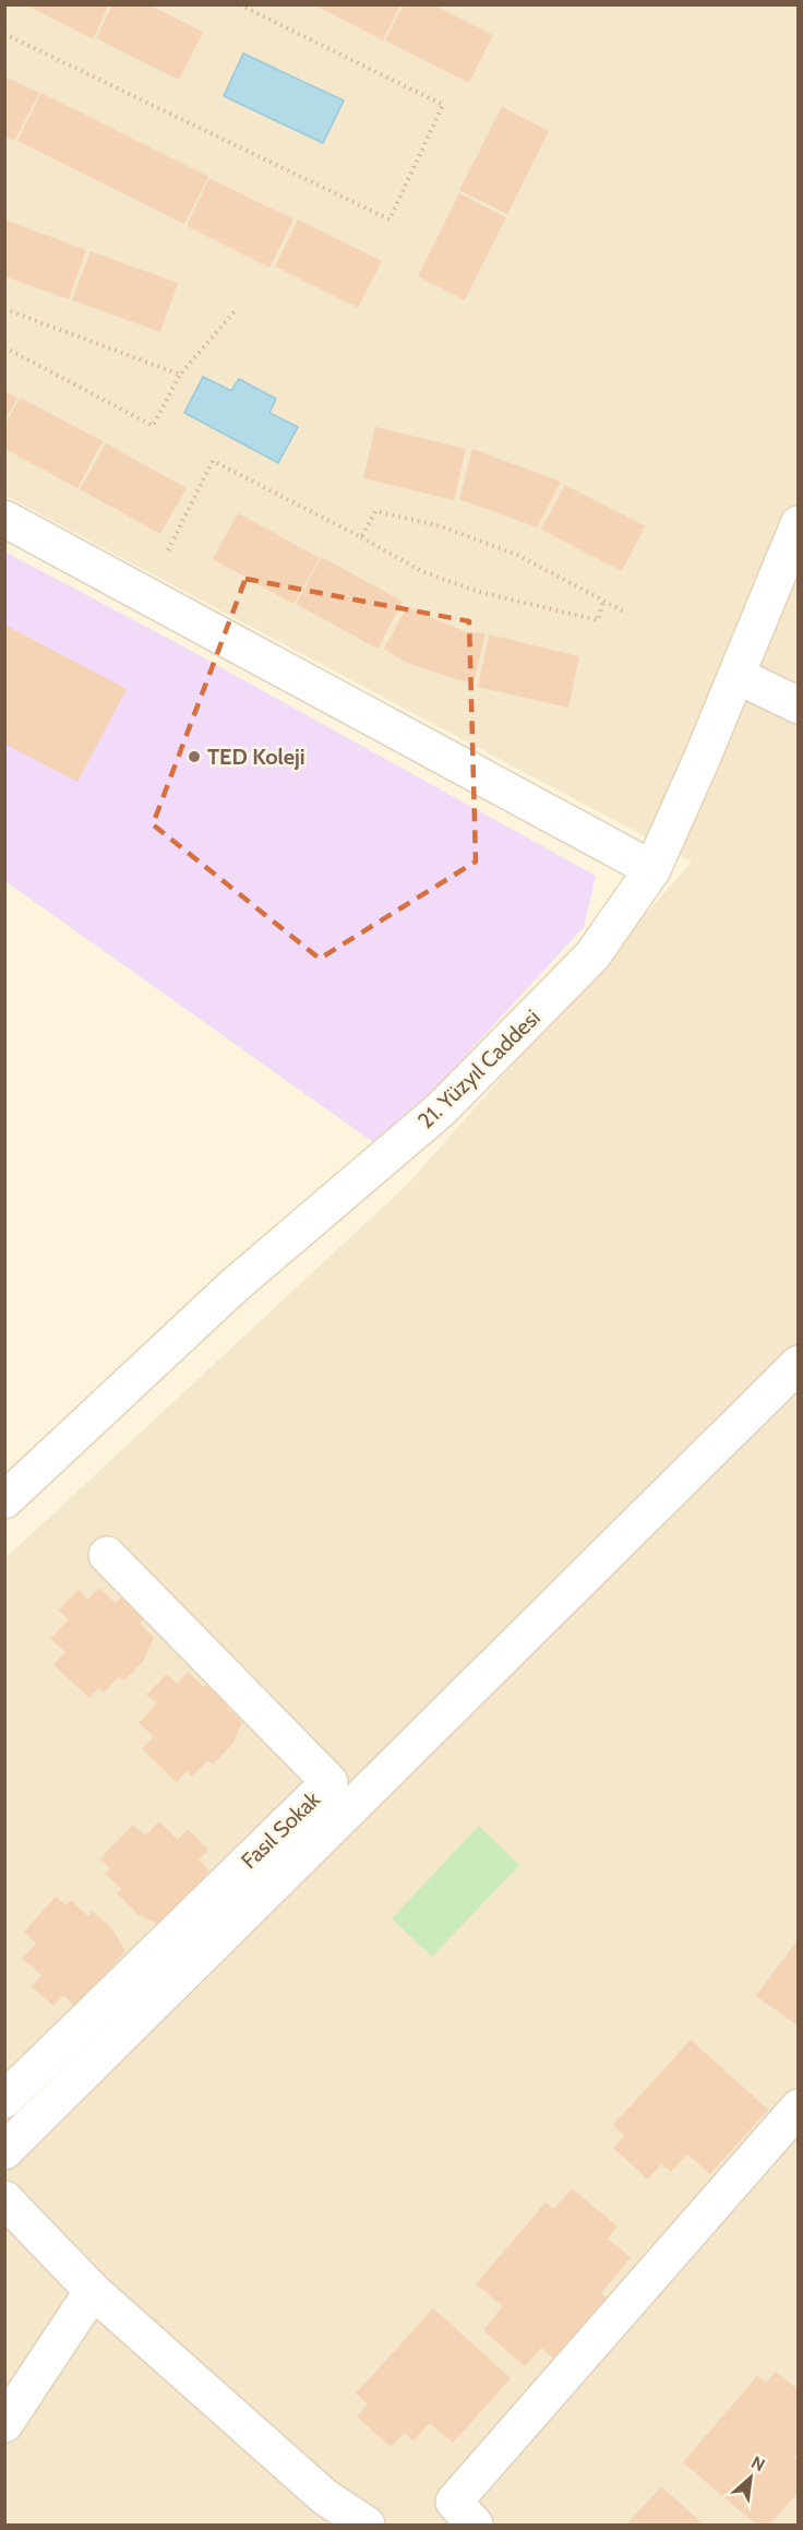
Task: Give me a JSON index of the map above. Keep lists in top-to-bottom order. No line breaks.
{"streets":{"street":["21. Yüzyıl Caddesi","Fasıl Sokak"]},"places":["TED Koleji"],"north":"top right"}
